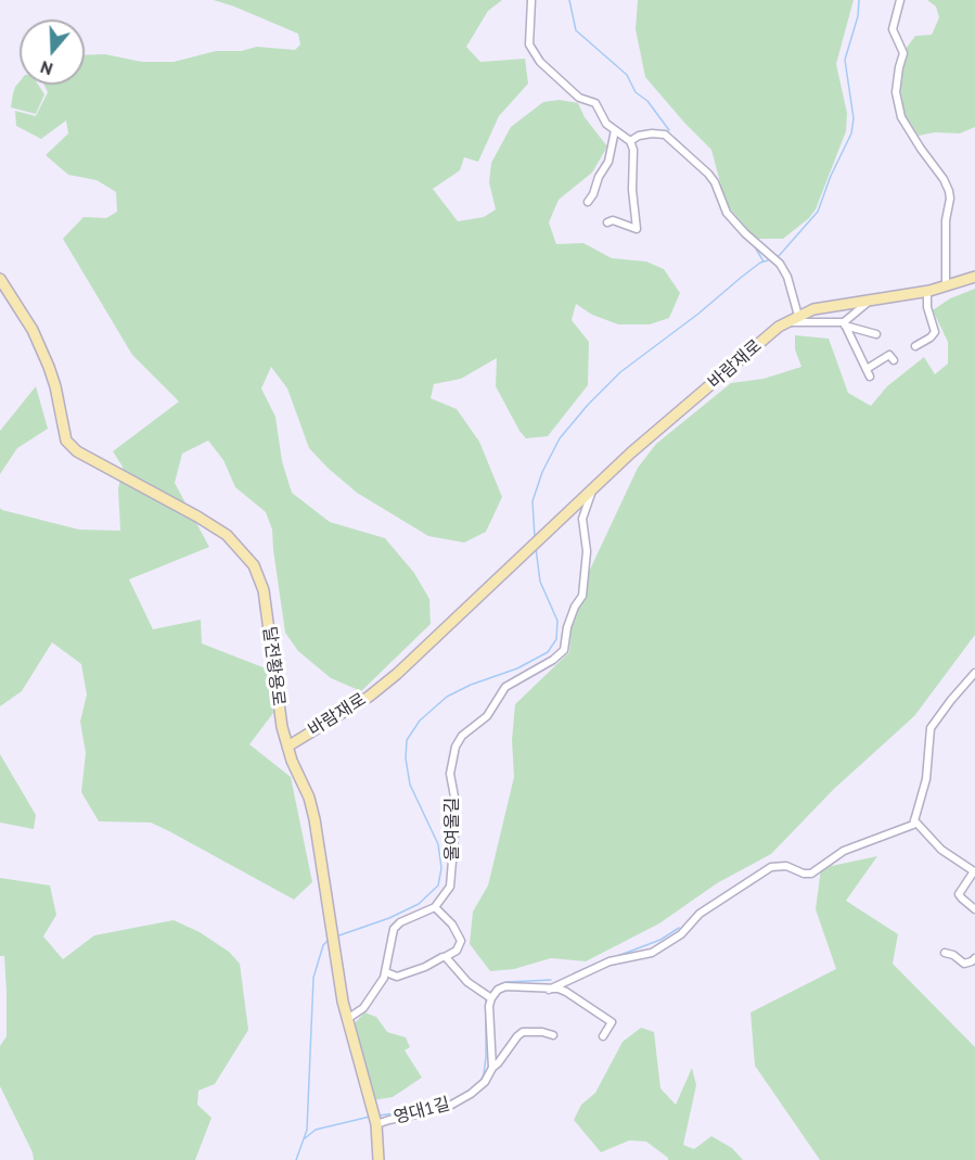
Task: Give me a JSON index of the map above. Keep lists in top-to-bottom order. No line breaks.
{"streets":{"main road":["바람재로","달전황용로"],"street":["울여울길","영대1길"]},"crossings":[["바람재로","달전황용로"],["바람재로","울여울길"],["달전황용로","영대1길"]],"north":"bottom"}
